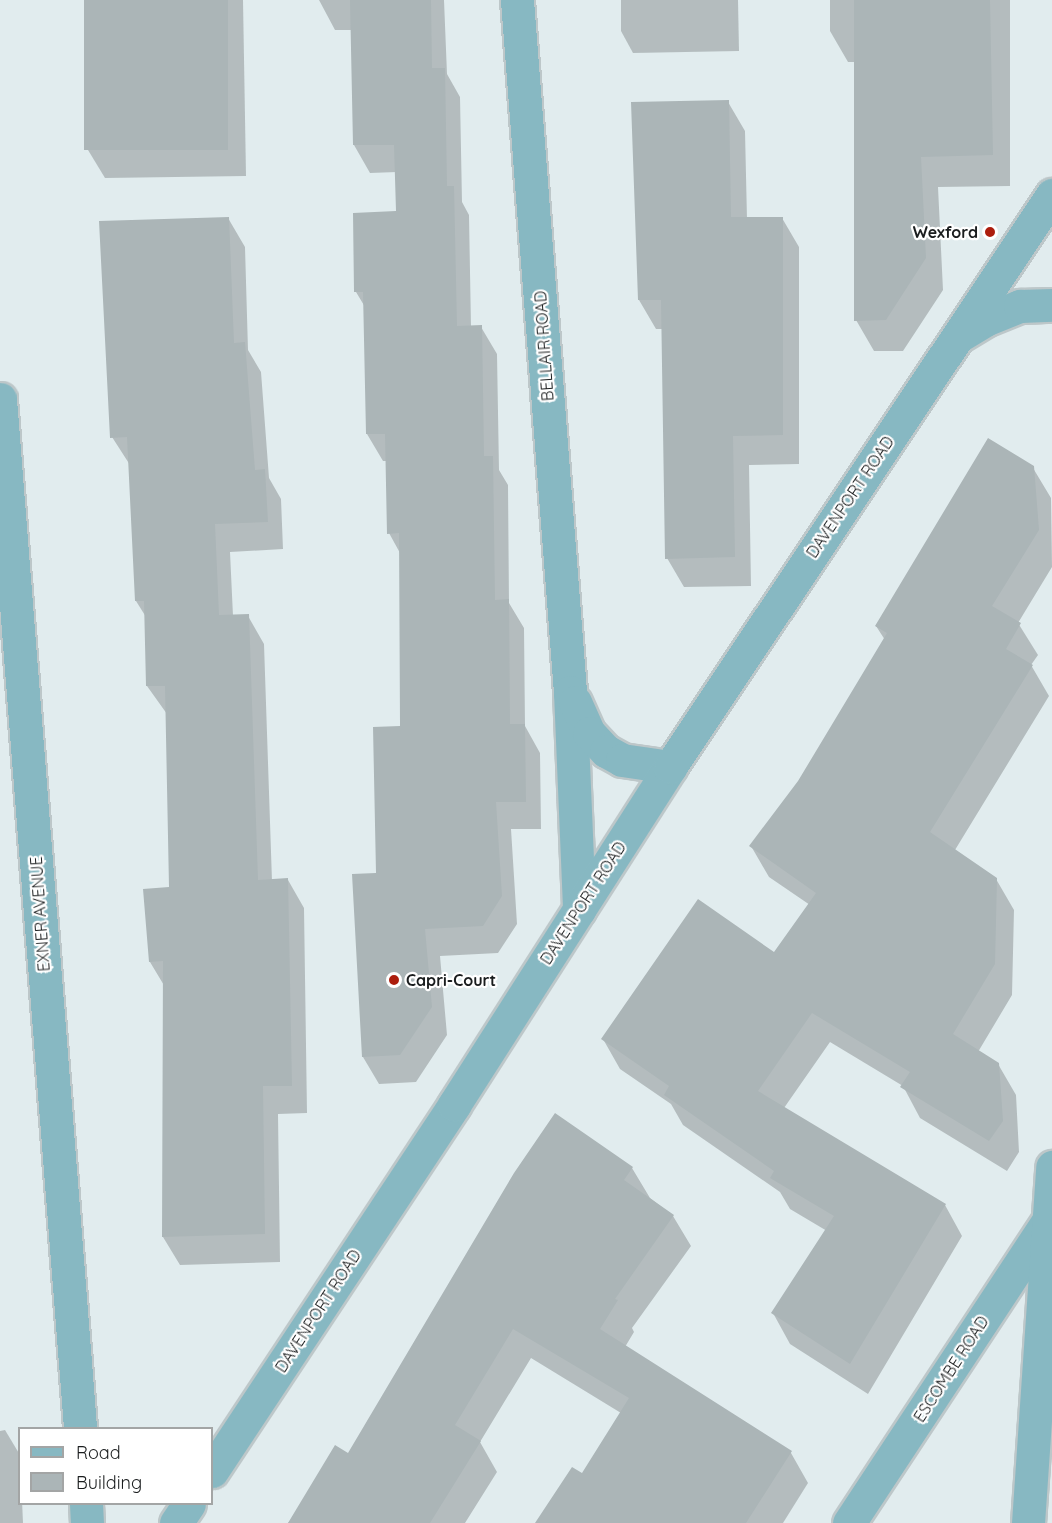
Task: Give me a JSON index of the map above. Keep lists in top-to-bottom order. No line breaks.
{"streets":{"street":["BELLAIR ROAD","DAVENPORT ROAD","EXNER AVENUE","ESCOMBE ROAD"]},"crossings":[["BELLAIR ROAD","DAVENPORT ROAD"]],"places":["Wexford","Capri-Court"],"legend":["Road","Building"]}
